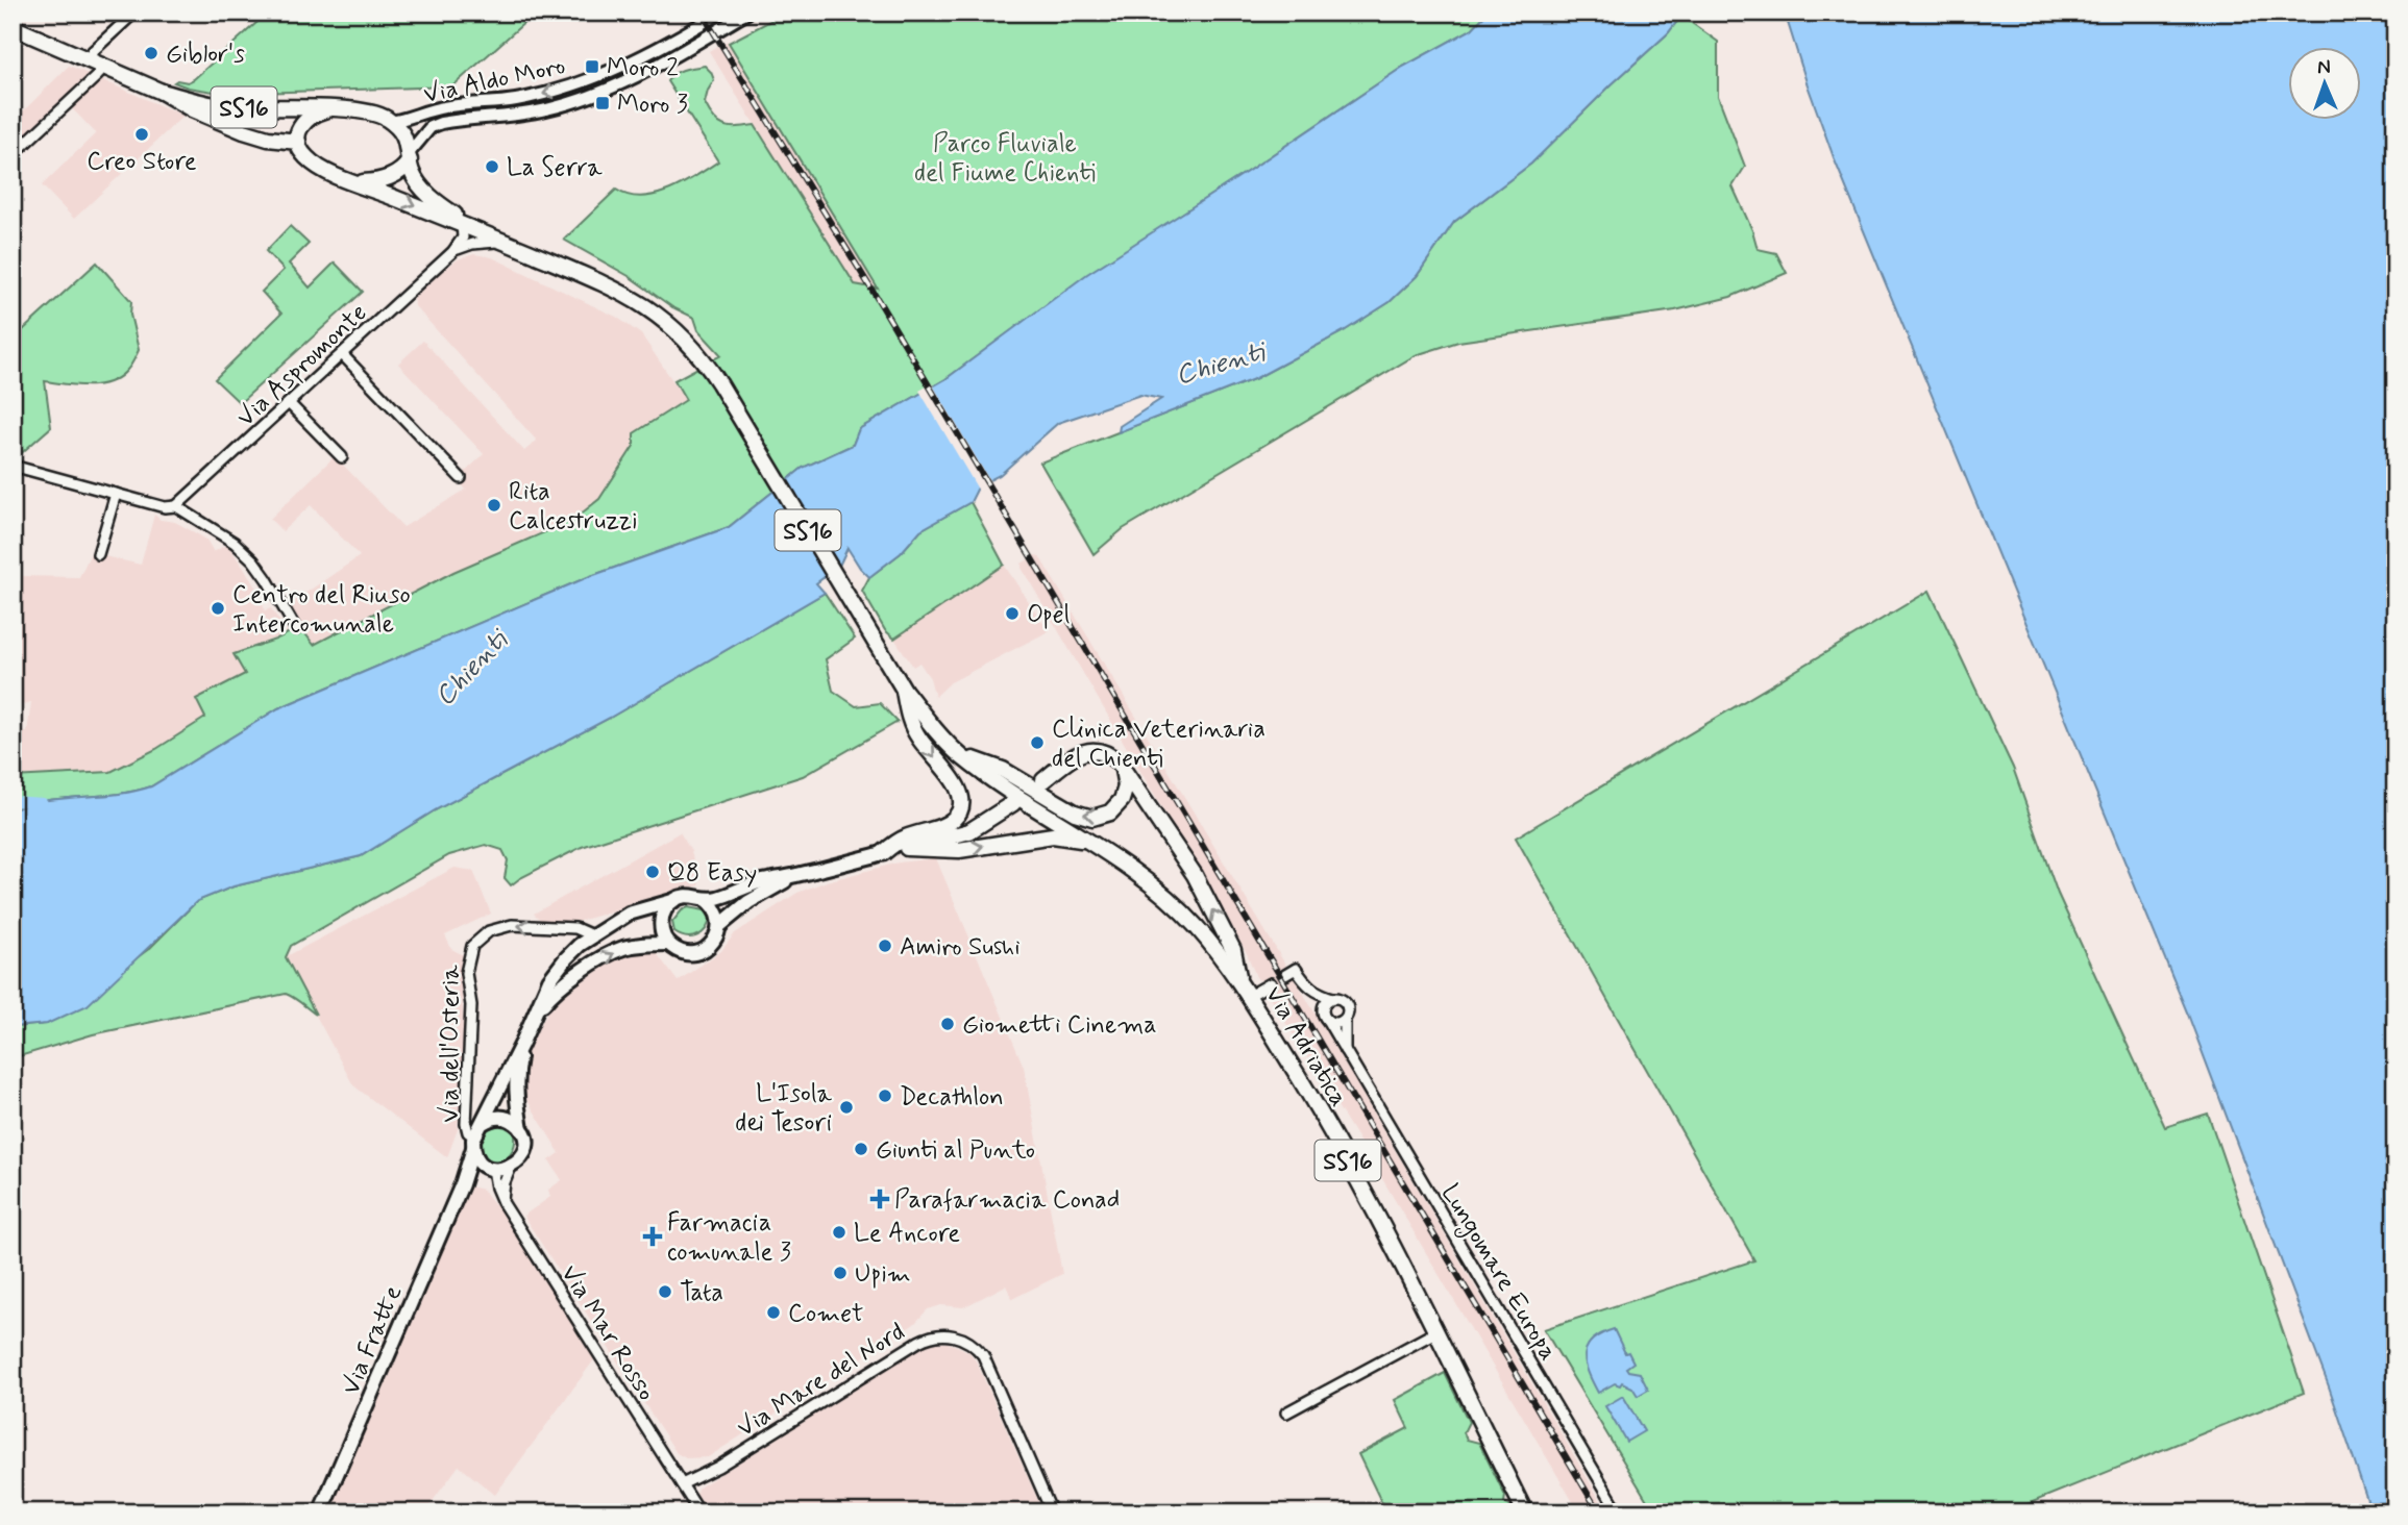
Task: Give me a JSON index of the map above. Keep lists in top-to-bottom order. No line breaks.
{"streets":{"main road":["SS16","Via Adriatica","Via Fratte"],"street":["Via Aldo Moro","Via Aspromonte","Via dell'Osteria","Lungomare Europa","Via Mar Rosso","Via Mare del Nord"]},"crossings":[["Via Aldo Moro","SS16"],["SS16","Via Aspromonte"],["SS16","Via Adriatica"],["Via dell'Osteria","Via Mar Rosso"],["Via dell'Osteria","Via Fratte"],["Via Mar Rosso","Via Fratte"],["Via Mar Rosso","Via Mare del Nord"]],"water":["Chienti"],"parks":["Parco Fluviale del Fiume Chienti"],"places":{"other":["Giblor's","Creo Store","La Serra","Rita Calcestruzzi","Centro del Riuso Intercomunale","Opel","Clinica Veterinaria del Chienti","Q8 Easy","Amiro Sushi","Giometti Cinema","Decathlon","L'Isola dei Tesori","Giunti al Punto","Le Ancore","Upim","Tata","Comet"],"transit":["Moro 2","Moro 3"],"health":["Parafarmacia Conad","Farmacia comunale 3"]},"north":"top"}
